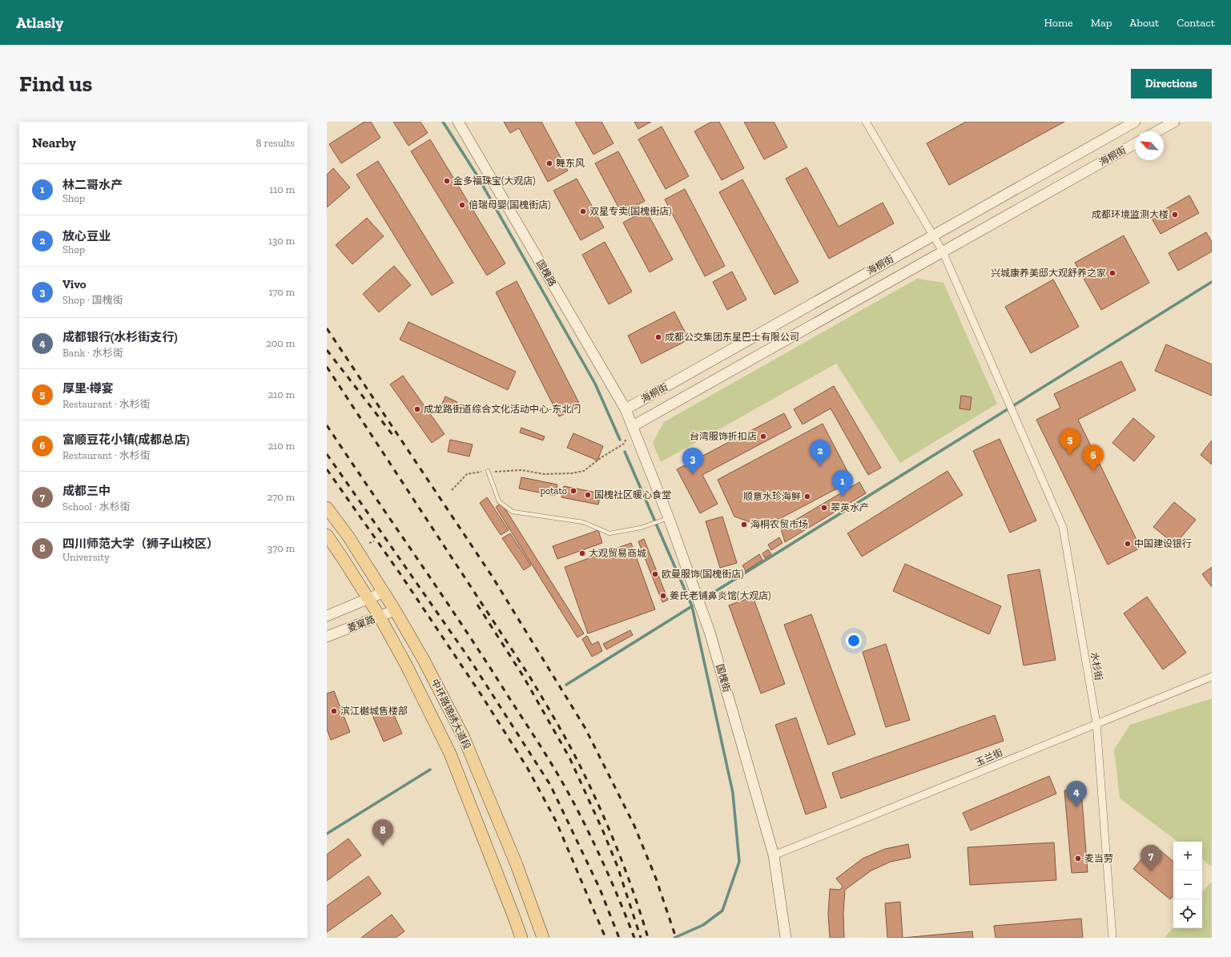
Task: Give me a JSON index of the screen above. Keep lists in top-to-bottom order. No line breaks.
{"streets":{"main road":["中环路锦绣大道段"],"street":["海桐街","国槐路","菱窠路","水杉街","国槐街","玉兰街"]},"crossings":[["海桐街","国槐路"],["海桐街","水杉街"],["海桐街","国槐街"],["国槐路","国槐街"],["菱窠路","中环路锦绣大道段"],["水杉街","玉兰街"],["国槐街","玉兰街"]],"places":["舞东风","金多福珠宝(大观店)","倍瑞母婴(国槐街店)","双星专卖(国槐街店)","成都环境监测大楼","兴城康养美邸大观舒养之家","成都公交集团东星巴士有限公司","成龙路街道综合文化活动中心-东北门","台湾服饰折扣店","potato","国槐社区暖心食堂","顺意水珍海鲜","翠英水产","海桐农贸市场","中国建设银行","大观贸易商城","欧曼服饰(国槐街店)","姜氏老铺鼻炎馆(大观店)","滨江樾城售楼部","麦当劳"],"north":"top left","page":{"header":"Atlasly","nav":["Home","Map","About","Contact"],"buttons":"Directions","title":"Find us","heading":["Nearby","8 results"],"list":[{"mark":"1","name":"林二哥水产","note":"Shop","value":"110 m"},{"mark":"2","name":"放心豆业","note":"Shop","value":"130 m"},{"mark":"3","name":"Vivo","note":"Shop · 国槐街","value":"170 m"},{"mark":"4","name":"成都银行(水杉街支行)","note":"Bank · 水杉街","value":"200 m"},{"mark":"5","name":"厚里·樽宴","note":"Restaurant · 水杉街","value":"210 m"},{"mark":"6","name":"富顺豆花小镇(成都总店)","note":"Restaurant · 水杉街","value":"210 m"},{"mark":"7","name":"成都三中","note":"School · 水杉街","value":"270 m"},{"mark":"8","name":"四川师范大学（狮子山校区）","note":"University","value":"370 m"}],"pins":["5","2","6","3","1","4","8","7"],"map_buttons":["+","−"]}}
